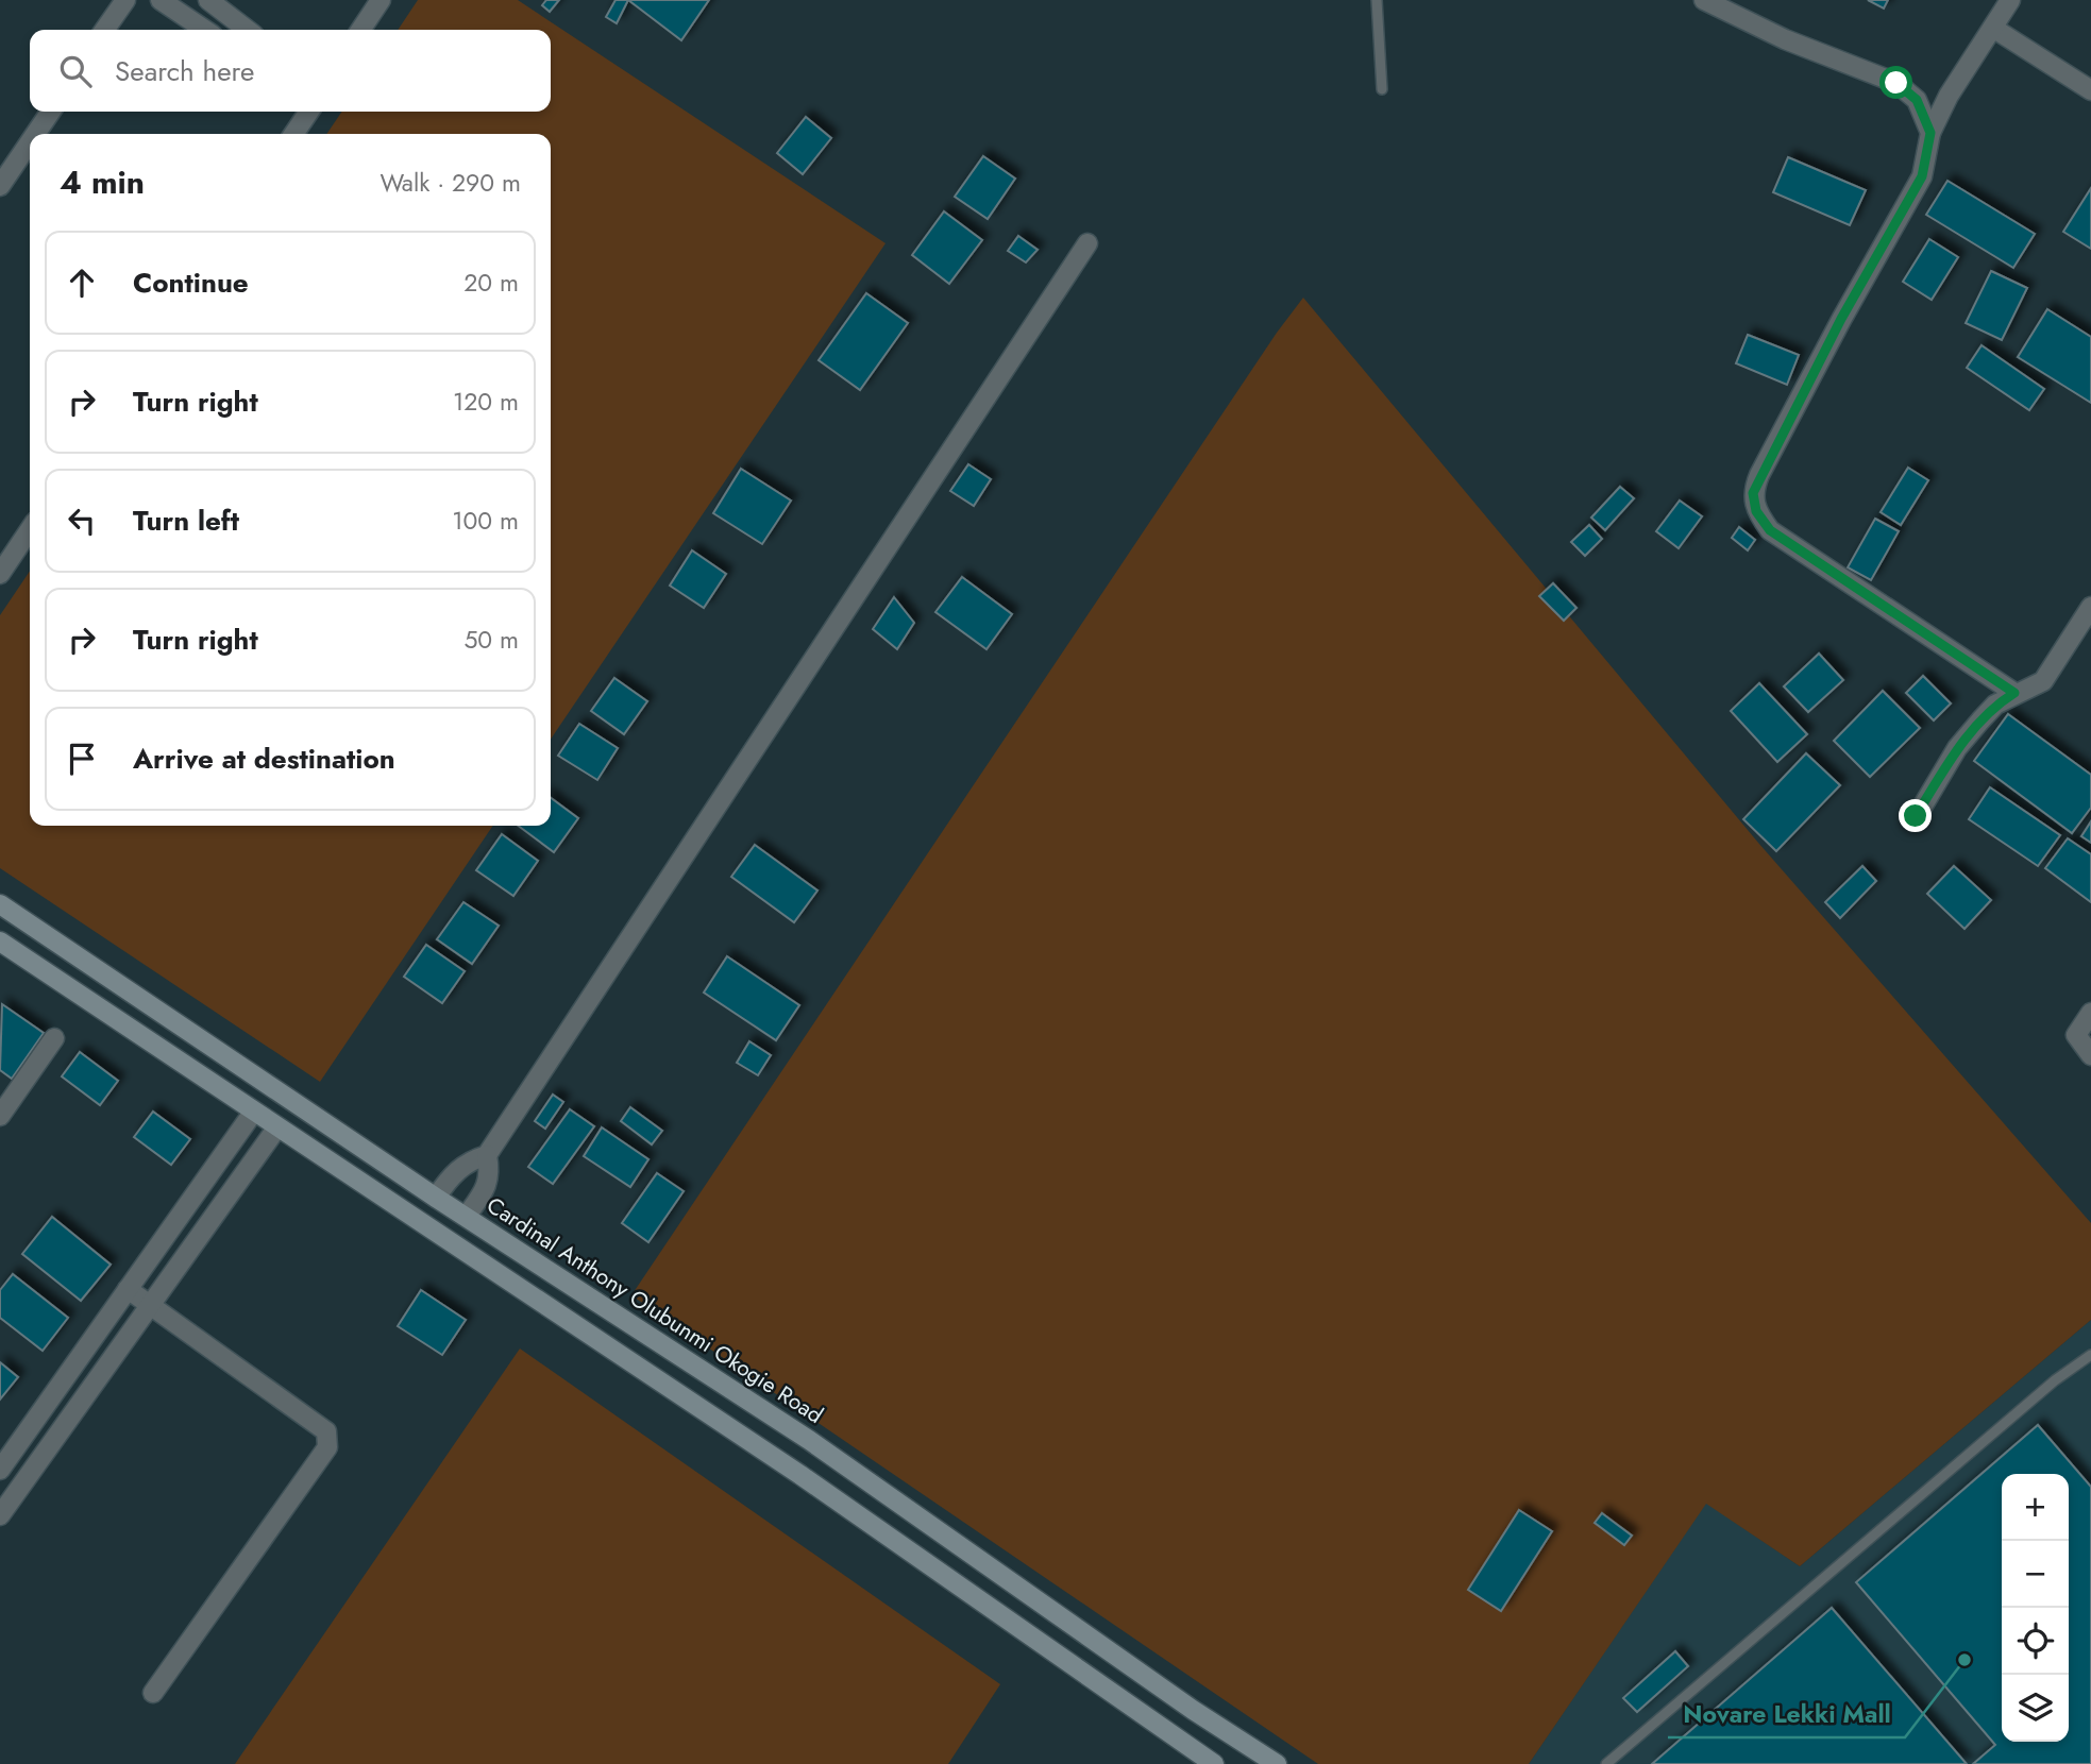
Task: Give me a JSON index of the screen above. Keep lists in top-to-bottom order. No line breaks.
{"streets":{"street":["Cardinal Anthony Olubunmi Okogie Road"]},"places":["Novare Lekki Mall"],"page":{"search":"Search here","heading":["4 min","Walk · 290 m"],"list":[["Continue","20 m"],["Turn right","120 m"],["Turn left","100 m"],["Turn right","50 m"],"Arrive at destination"],"map_buttons":["+","−"]}}
